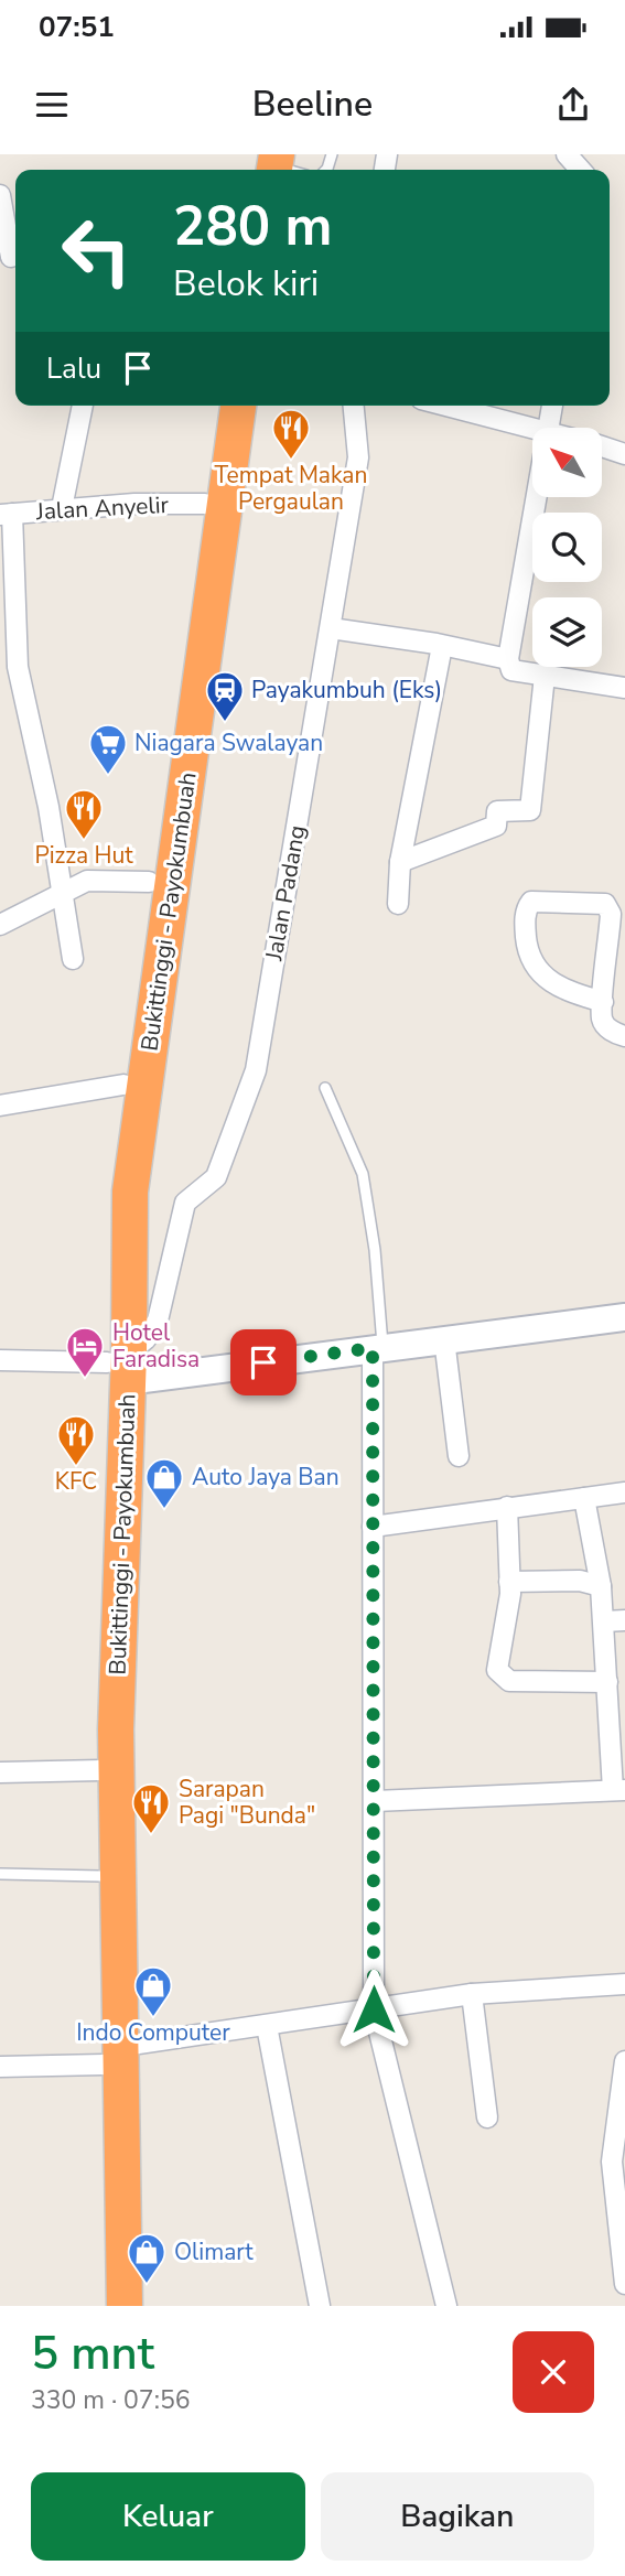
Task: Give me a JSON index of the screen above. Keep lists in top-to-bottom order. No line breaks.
{"streets":{"highway":["Bukittinggi - Payokumbuah"],"street":["Jalan Anyelir","Jalan Padang"]},"crossings":[["Jalan Anyelir","Bukittinggi - Payokumbuah"],["Jalan Padang","Bukittinggi - Payokumbuah"]],"places":{"restaurant":["Tempat Makan Pergaulan","Pizza Hut","KFC","Sarapan Pagi \"Bunda\""],"station":["Payakumbuh (Eks)"],"supermarket":["Niagara Swalayan"],"hotel":["Hotel Faradisa"],"shop":["Auto Jaya Ban","Indo Computer","Olimart"]},"north":"top left","page":{"status":"07:51","header":"Beeline","turn":["280 m","Belok kiri"],"then":"Lalu","heading":["5 mnt","330 m · 07:56"],"buttons":["Keluar","Bagikan"]}}
